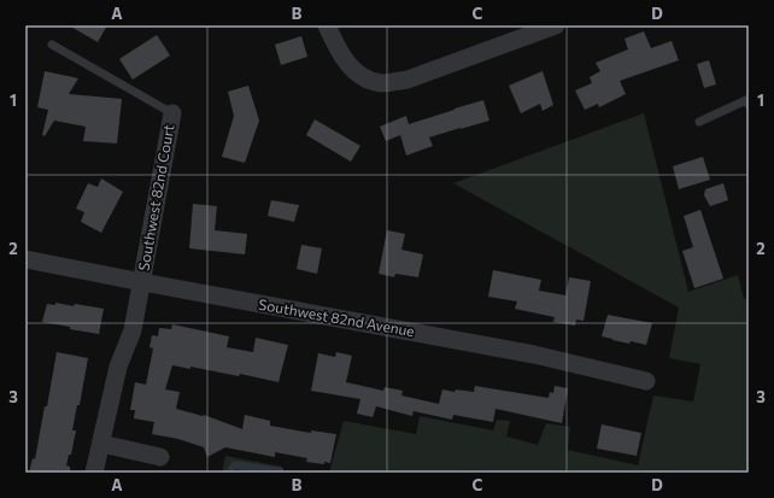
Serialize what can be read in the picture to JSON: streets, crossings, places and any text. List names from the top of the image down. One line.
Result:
{"streets":{"street":["Southwest 82nd Court","Southwest 82nd Avenue"]},"crossings":[["Southwest 82nd Court","Southwest 82nd Avenue"]],"grid":{"columns":["A","B","C","D"],"rows":["1","2","3"]}}
